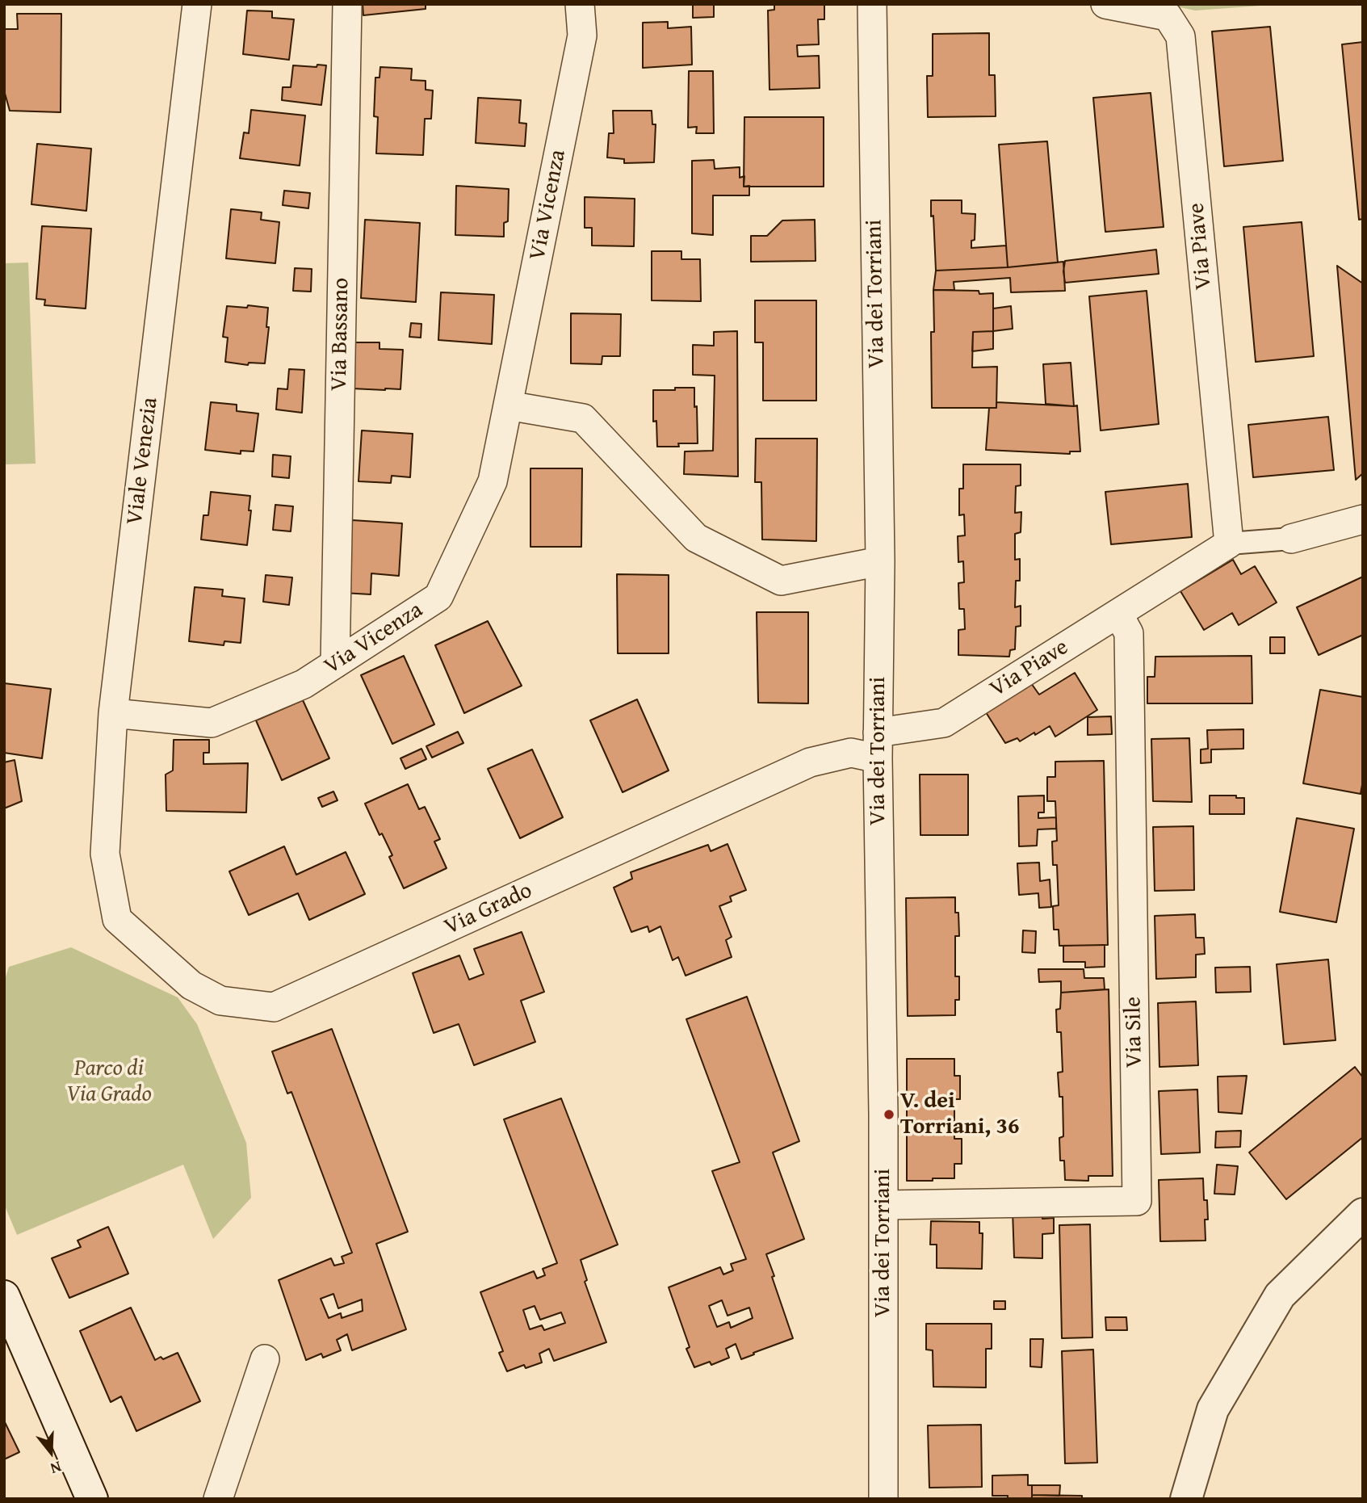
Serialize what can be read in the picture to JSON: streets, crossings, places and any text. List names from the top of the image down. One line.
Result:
{"streets":{"street":["Via Vicenza","Via Piave","Via dei Torriani","Via Bassano","Viale Venezia","Via Grado","Via Sile"]},"crossings":[["Via Vicenza","Via Bassano"],["Via Vicenza","Viale Venezia"],["Via Piave","Via dei Torriani"],["Via Piave","Via Grado"],["Via Piave","Via Sile"],["Via dei Torriani","Via Grado"],["Via dei Torriani","Via Sile"],["Viale Venezia","Via Grado"]],"parks":["Parco di Via Grado"],"places":["V. dei Torriani, 36"],"north":"bottom"}
